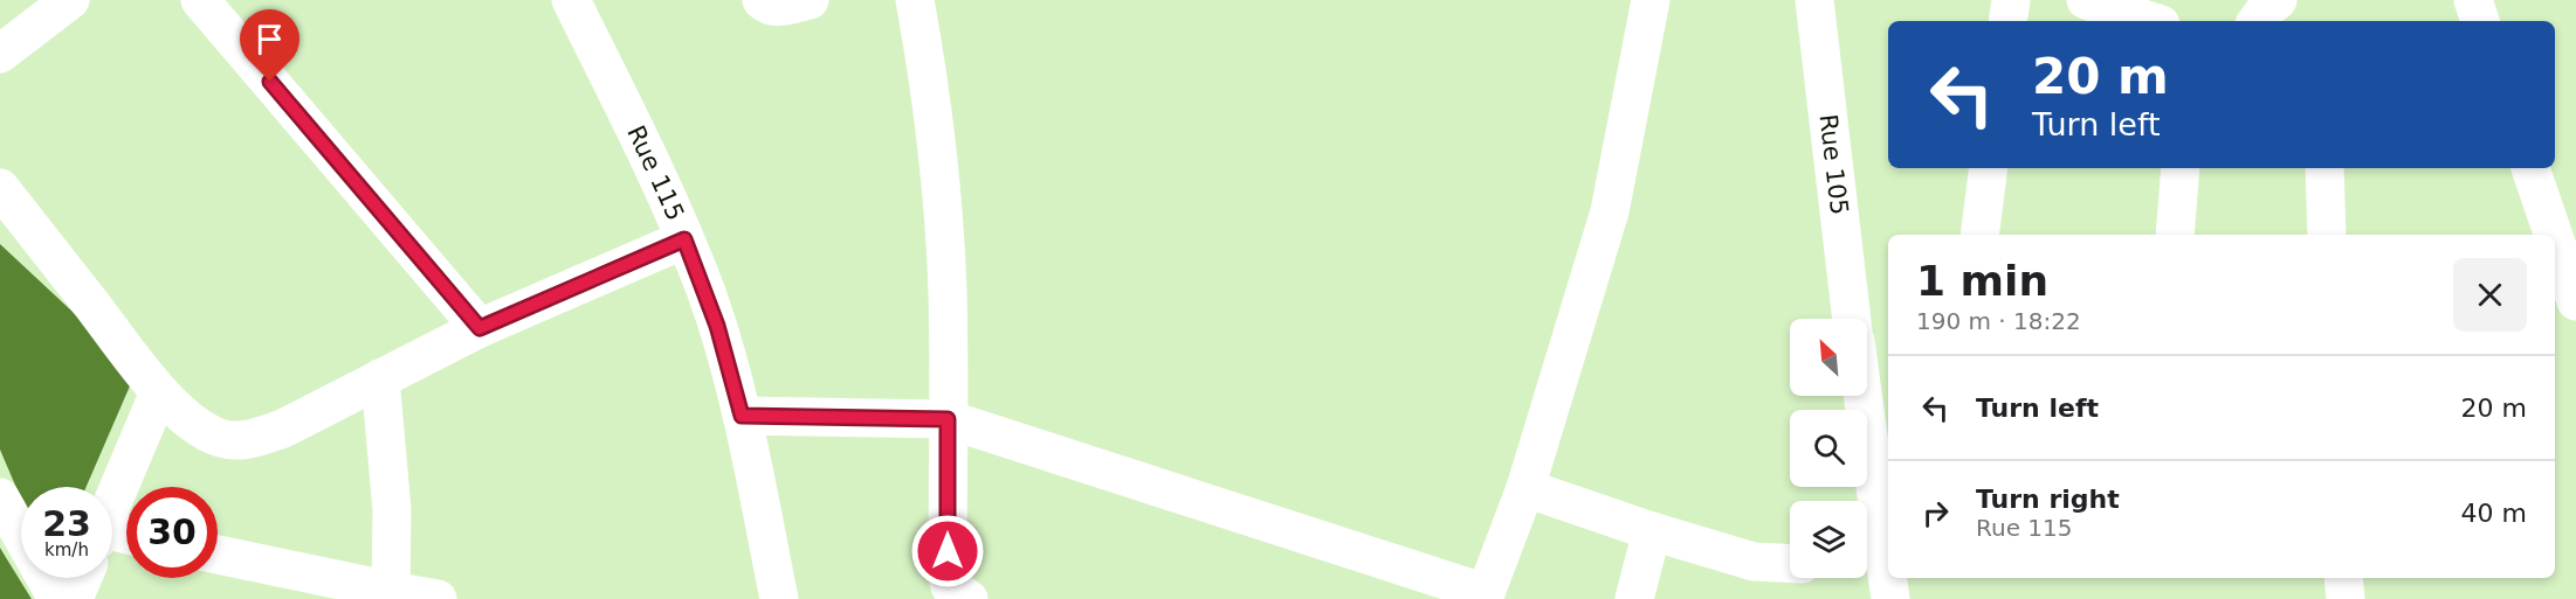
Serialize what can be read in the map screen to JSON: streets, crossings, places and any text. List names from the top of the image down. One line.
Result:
{"streets":{"street":["Rue 105","Rue 115"]},"north":"top left","page":{"turn":["20 m","Turn left"],"heading":["1 min","190 m · 18:22"],"list":[{"name":"Turn left","value":"20 m"},{"name":"Turn right","note":"Rue 115","value":"40 m"}],"speed":"23 km/h","limit":"30"}}
